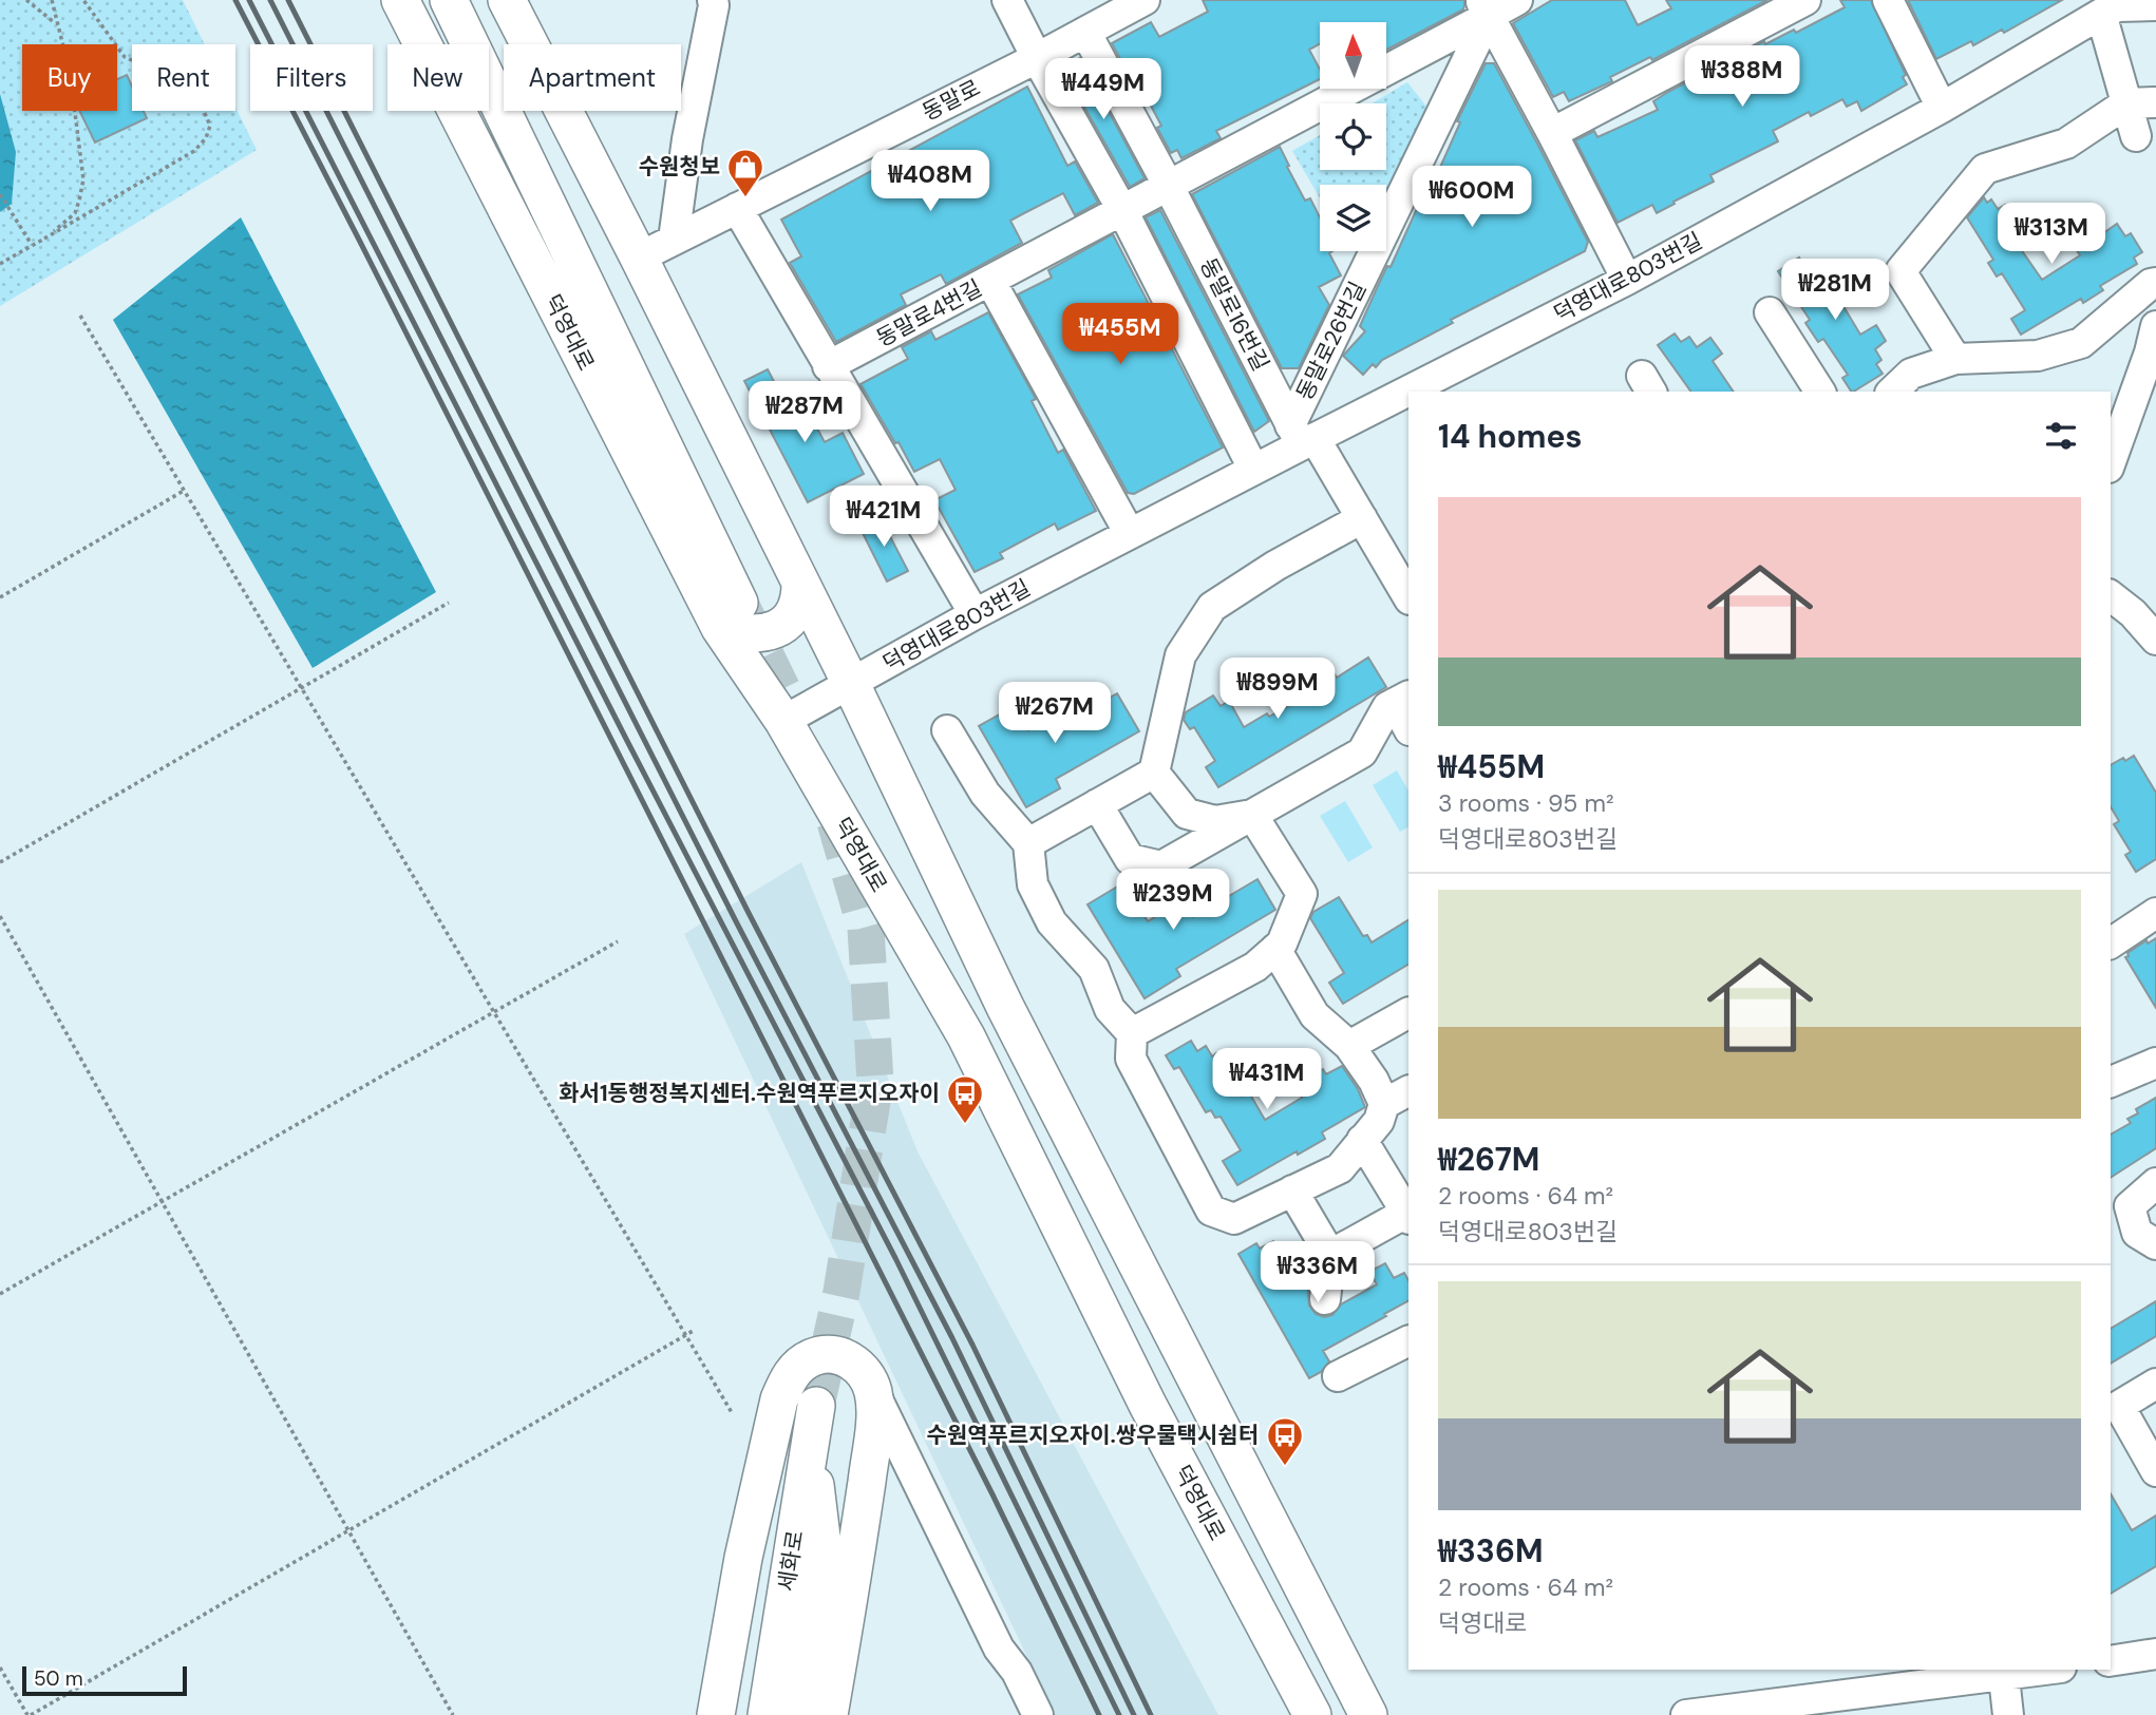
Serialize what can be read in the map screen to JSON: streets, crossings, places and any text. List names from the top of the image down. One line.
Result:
{"streets":{"main road":["덕영대로","세화로"],"street":["동말로","덕영대로803번길","동말로4번길","동말로16번길","동말로26번길"]},"crossings":[["동말로","동말로16번길"],["덕영대로803번길","동말로16번길"],["덕영대로803번길","덕영대로"],["덕영대로803번길","동말로26번길"],["동말로16번길","동말로26번길"]],"places":{"shop":["수원청보"],"bus stop":["화서1동행정복지센터.수원역푸르지오자이","수원역푸르지오자이.쌍우물택시쉼터"]},"scale_bar":"50 m","north":"top","page":{"chip":["Buy","Rent","Filters","New","Apartment"],"price":["₩388M","₩449M","₩408M","₩600M","₩313M","₩281M","₩455M","₩287M","₩421M","₩899M","₩267M","₩239M","₩431M","₩336M"],"heading":"14 homes","list":[{"name":"₩455M","note":"3 rooms · 95 m² · 덕영대로803번길"},{"name":"₩267M","note":"2 rooms · 64 m² · 덕영대로803번길"},{"name":"₩336M","note":"2 rooms · 64 m² · 덕영대로"}],"scale":"50 m"}}
